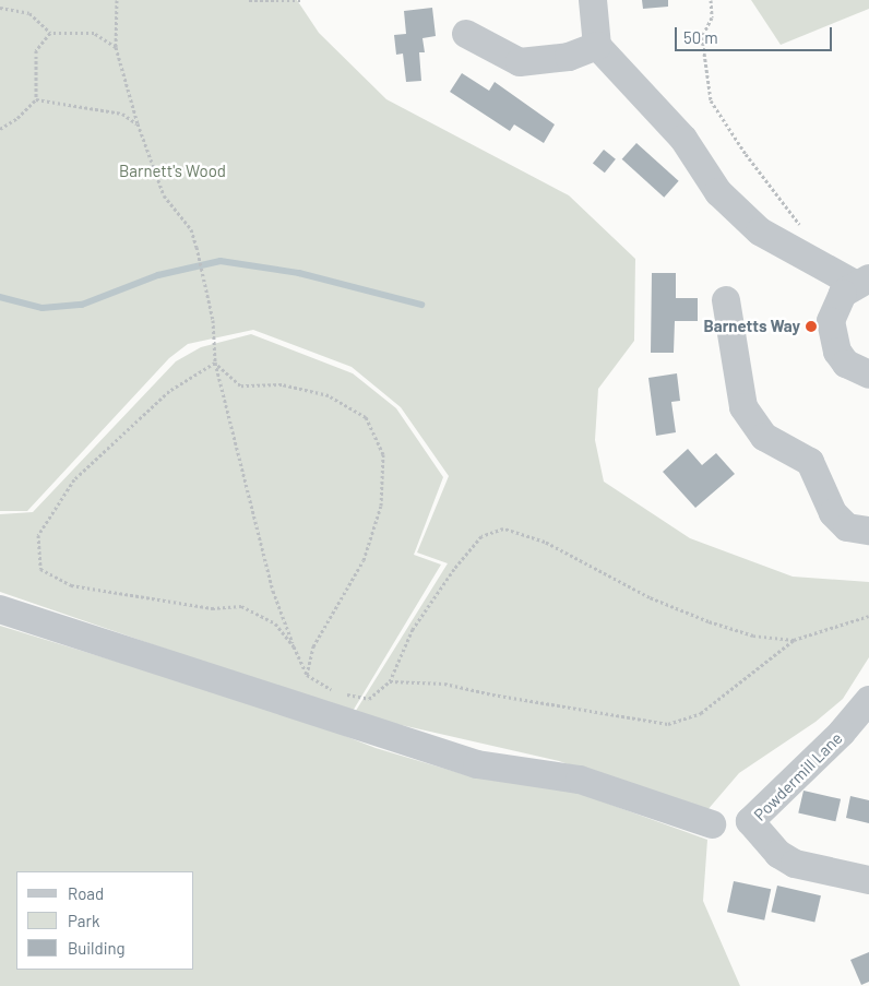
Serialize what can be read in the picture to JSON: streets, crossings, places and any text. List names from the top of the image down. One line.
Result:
{"streets":{"street":["Powdermill Lane"]},"parks":["Barnett's Wood"],"places":["Barnetts Way"],"legend":["Road","Park","Building"],"scale_bar":"50 m"}
